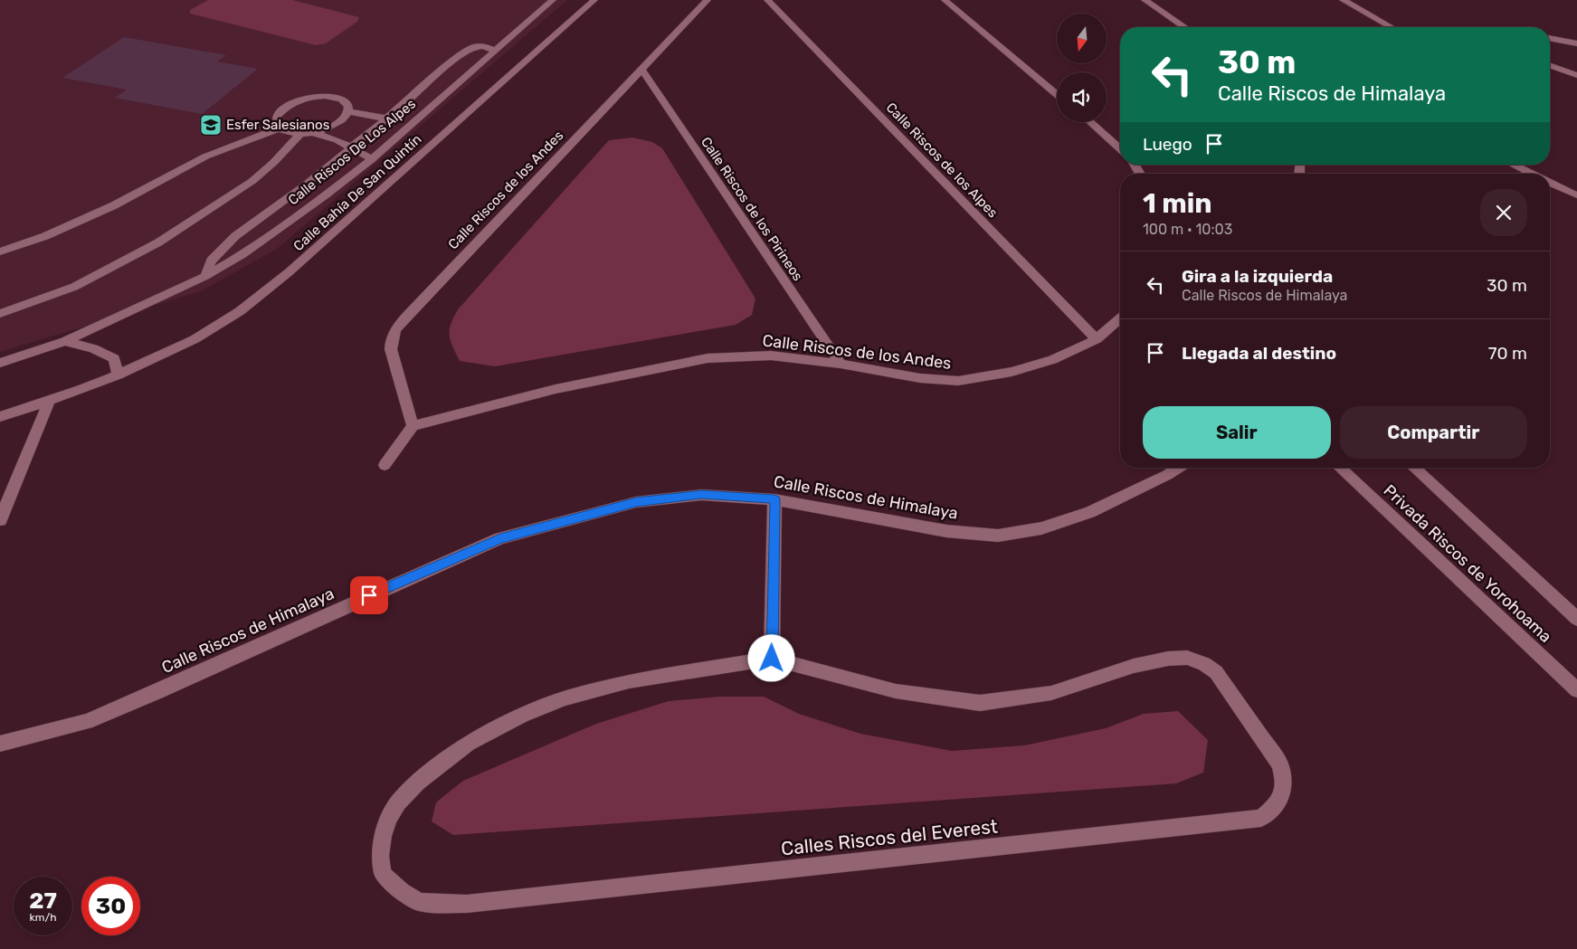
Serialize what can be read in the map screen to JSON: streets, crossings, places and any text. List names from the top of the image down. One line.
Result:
{"streets":{"street":["Calle Riscos De Los Alpes","Calle Riscos de los Alpes","Calle Riscos de los Andes","Calle Bahía De San Quintín","Calle Riscos de los Pirineos","Calle Riscos de Himalaya","Privada Riscos de Yorohoama","Calles Riscos del Everest"]},"crossings":[["Calle Riscos de los Alpes","Calle Riscos de los Andes"],["Calle Riscos de los Andes","Calle Riscos de los Pirineos"]],"places":{"school or university":["Esfer Salesianos"]},"north":"bottom","page":{"turn":["30 m","Calle Riscos de Himalaya"],"then":"Luego","heading":["1 min","100 m · 10:03"],"list":[{"name":"Gira a la izquierda","note":"Calle Riscos de Himalaya","value":"30 m"},{"name":"Llegada al destino","value":"70 m"}],"buttons":["Salir","Compartir"],"speed":"27 km/h","limit":"30"}}
